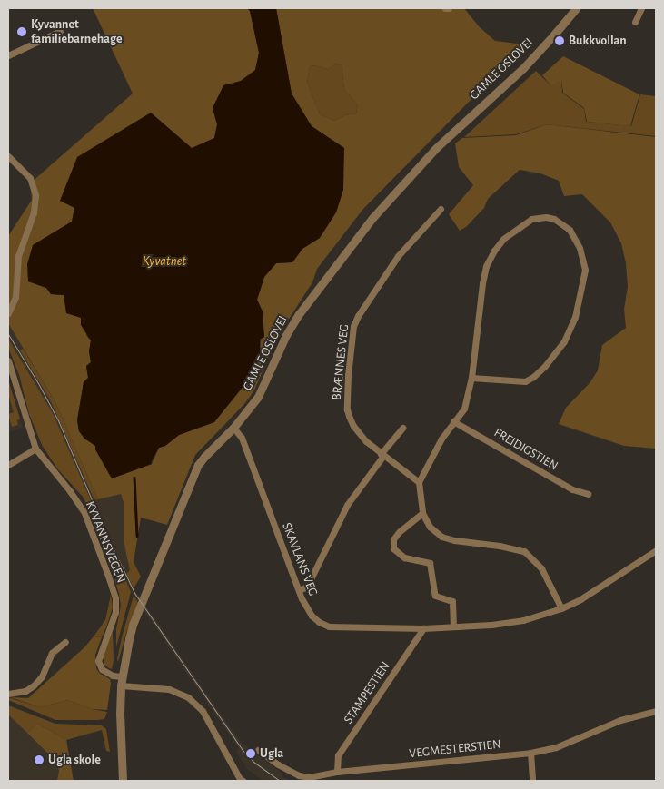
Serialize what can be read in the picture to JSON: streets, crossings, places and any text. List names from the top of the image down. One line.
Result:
{"streets":{"street":["GAMLE OSLOVEI","BRÆNNES VEG","FREIDIGSTIEN","KYVANNSVEGEN","SKAVLANS VEG","STAMPESTIEN","VEGMESTERSTIEN"]},"crossings":[["GAMLE OSLOVEI","KYVANNSVEGEN"],["GAMLE OSLOVEI","SKAVLANS VEG"],["SKAVLANS VEG","STAMPESTIEN"],["STAMPESTIEN","VEGMESTERSTIEN"]],"water":["Kyvatnet"],"places":["Kyvannet familiebarnehage","Bukkvollan","Ugla","Ugla skole"]}
